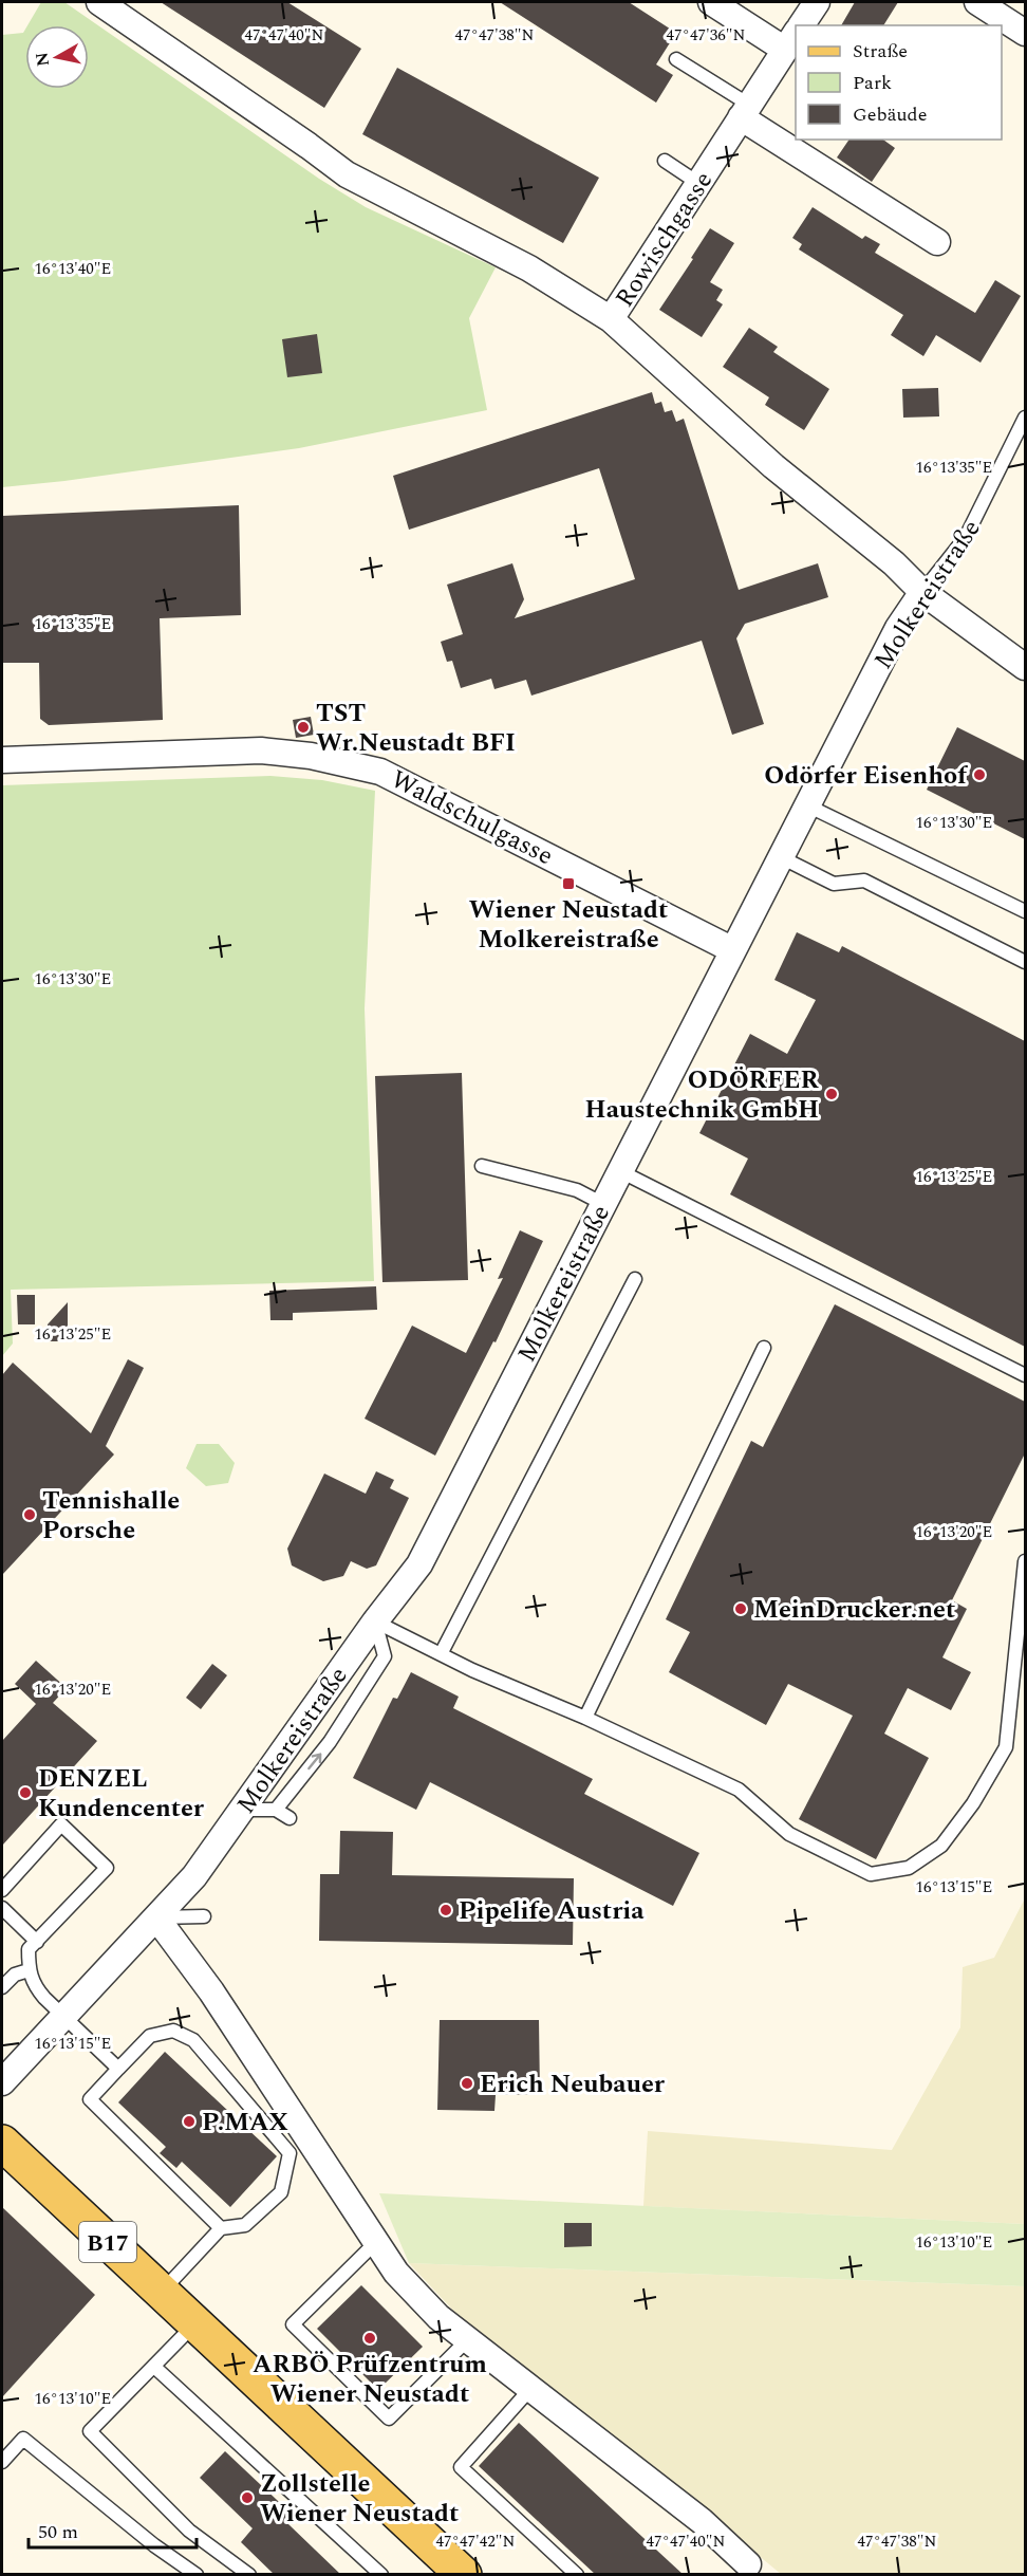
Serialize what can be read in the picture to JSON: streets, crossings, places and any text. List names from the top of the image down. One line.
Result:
{"streets":{"main road":["B17"],"street":["Rowischgasse","Molkereistraße","Waldschulgasse"]},"crossings":[["Molkereistraße","Waldschulgasse"]],"places":{"other":["TST Wr.Neustadt BFI","Odörfer Eisenhof","ODÖRFER Haustechnik GmbH","Tennishalle Porsche","MeinDrucker.net","DENZEL Kundencenter","Pipelife Austria","Erich Neubauer","P.MAX","ARBÖ Prüfzentrum Wiener Neustadt","Zollstelle Wiener Neustadt"],"transit":["Wiener Neustadt Molkereistraße"]},"legend":["Straße","Park","Gebäude"],"scale_bar":"50 m","north":"left","coordinates":["47°47'40\"N","47°47'38\"N","47°47'36\"N","16°13'40\"E","16°13'35\"E","16°13'30\"E","16°13'25\"E","16°13'20\"E","16°13'15\"E","16°13'10\"E","47°47'42\"N"]}
